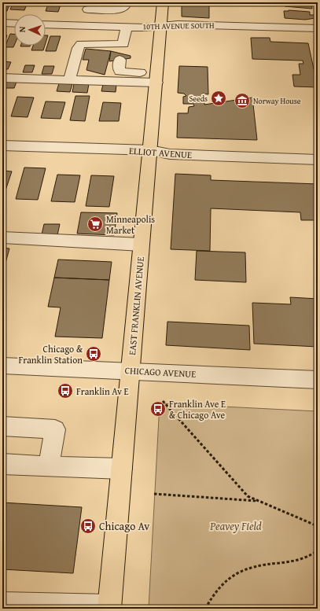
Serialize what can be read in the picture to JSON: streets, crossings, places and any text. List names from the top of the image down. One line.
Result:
{"streets":{"main road":["EAST FRANKLIN AVENUE"],"street":["10TH AVENUE SOUTH","ELLIOT AVENUE","CHICAGO AVENUE"]},"crossings":[["10TH AVENUE SOUTH","EAST FRANKLIN AVENUE"],["ELLIOT AVENUE","EAST FRANKLIN AVENUE"],["EAST FRANKLIN AVENUE","CHICAGO AVENUE"]],"parks":["Peavey Field"],"places":{"place":["Seeds"],"museum":["Norway House"],"supermarket":["Minneapolis Market"],"bus stop":["Chicago & Franklin Station","Franklin Av E","Franklin Ave E & Chicago Ave","Chicago Av"]},"north":"left"}
